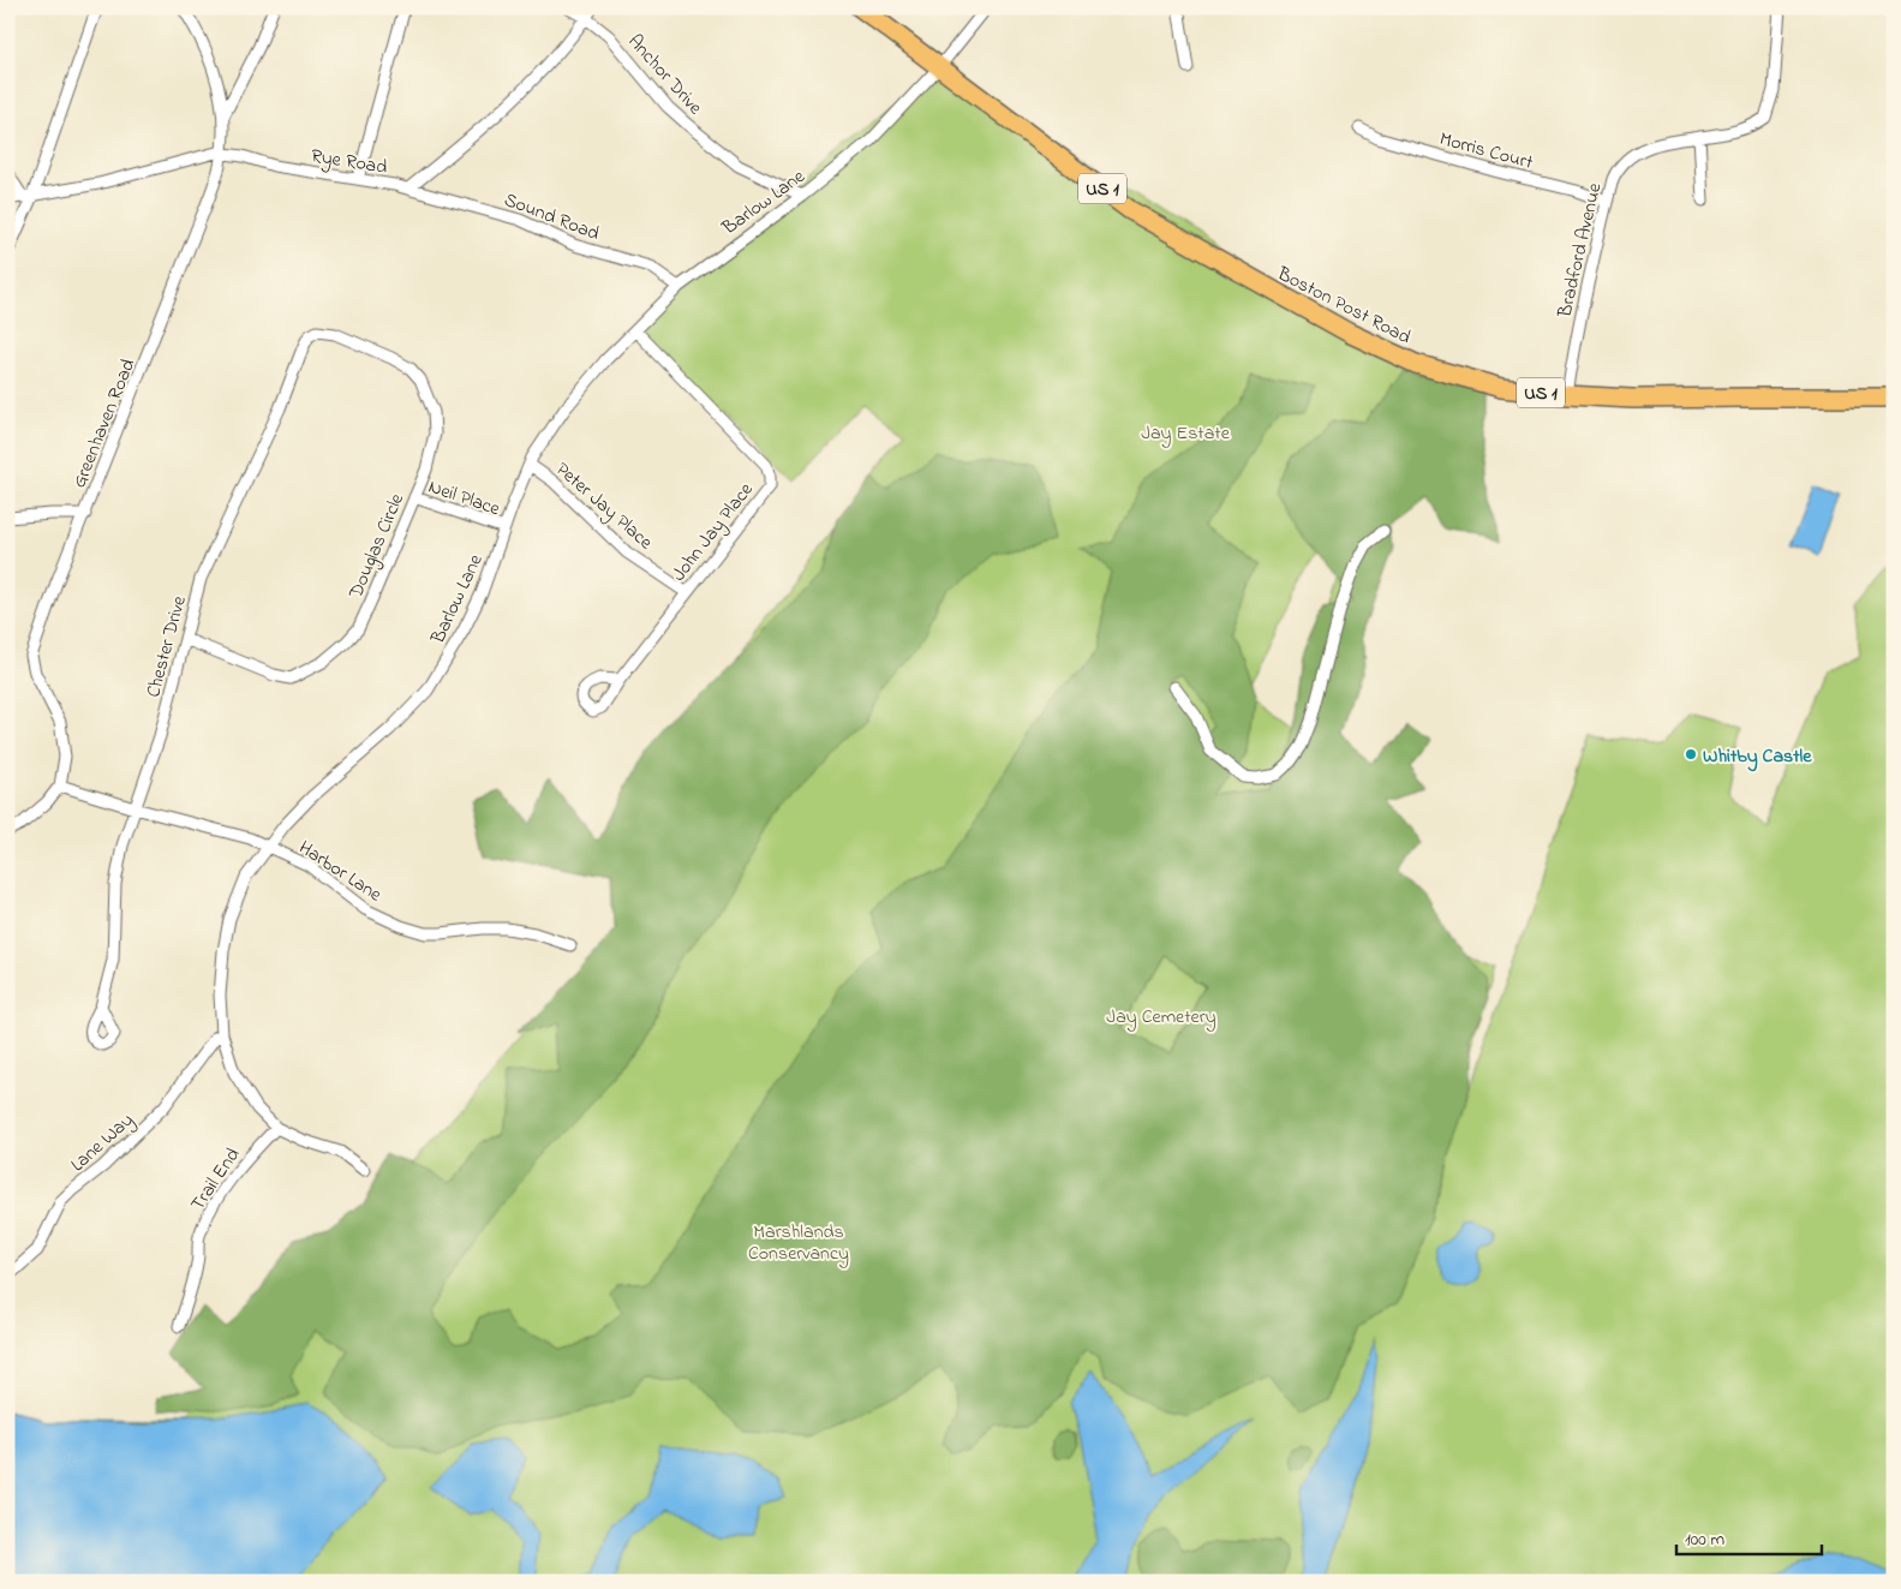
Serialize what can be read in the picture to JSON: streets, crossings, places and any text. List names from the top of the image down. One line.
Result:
{"streets":{"main road":["US 1","Boston Post Road"],"street":["Anchor Drive","Morris Court","Rye Road","Barlow Lane","Sound Road","Bradford Avenue","Greenhaven Road","Neil Place","Peter Jay Place","John Jay Place","Douglas Circle","Chester Drive","Harbor Lane","Lane Way","Trail End"]},"crossings":[["Anchor Drive","Rye Road"],["Anchor Drive","Barlow Lane"],["Morris Court","Bradford Avenue"],["Rye Road","Sound Road"],["Rye Road","Greenhaven Road"],["Barlow Lane","Sound Road"],["Barlow Lane","Boston Post Road"],["Barlow Lane","Neil Place"],["Barlow Lane","Peter Jay Place"],["Barlow Lane","John Jay Place"],["Barlow Lane","Harbor Lane"],["Barlow Lane","Lane Way"],["Barlow Lane","Trail End"],["Bradford Avenue","Boston Post Road"],["Greenhaven Road","Harbor Lane"],["Neil Place","Douglas Circle"],["Peter Jay Place","John Jay Place"],["Douglas Circle","Chester Drive"],["Chester Drive","Harbor Lane"]],"parks":["Jay Estate","Jay Cemetery","Marshlands Conservancy"],"places":["Whitby Castle"],"scale_bar":"100 m"}
